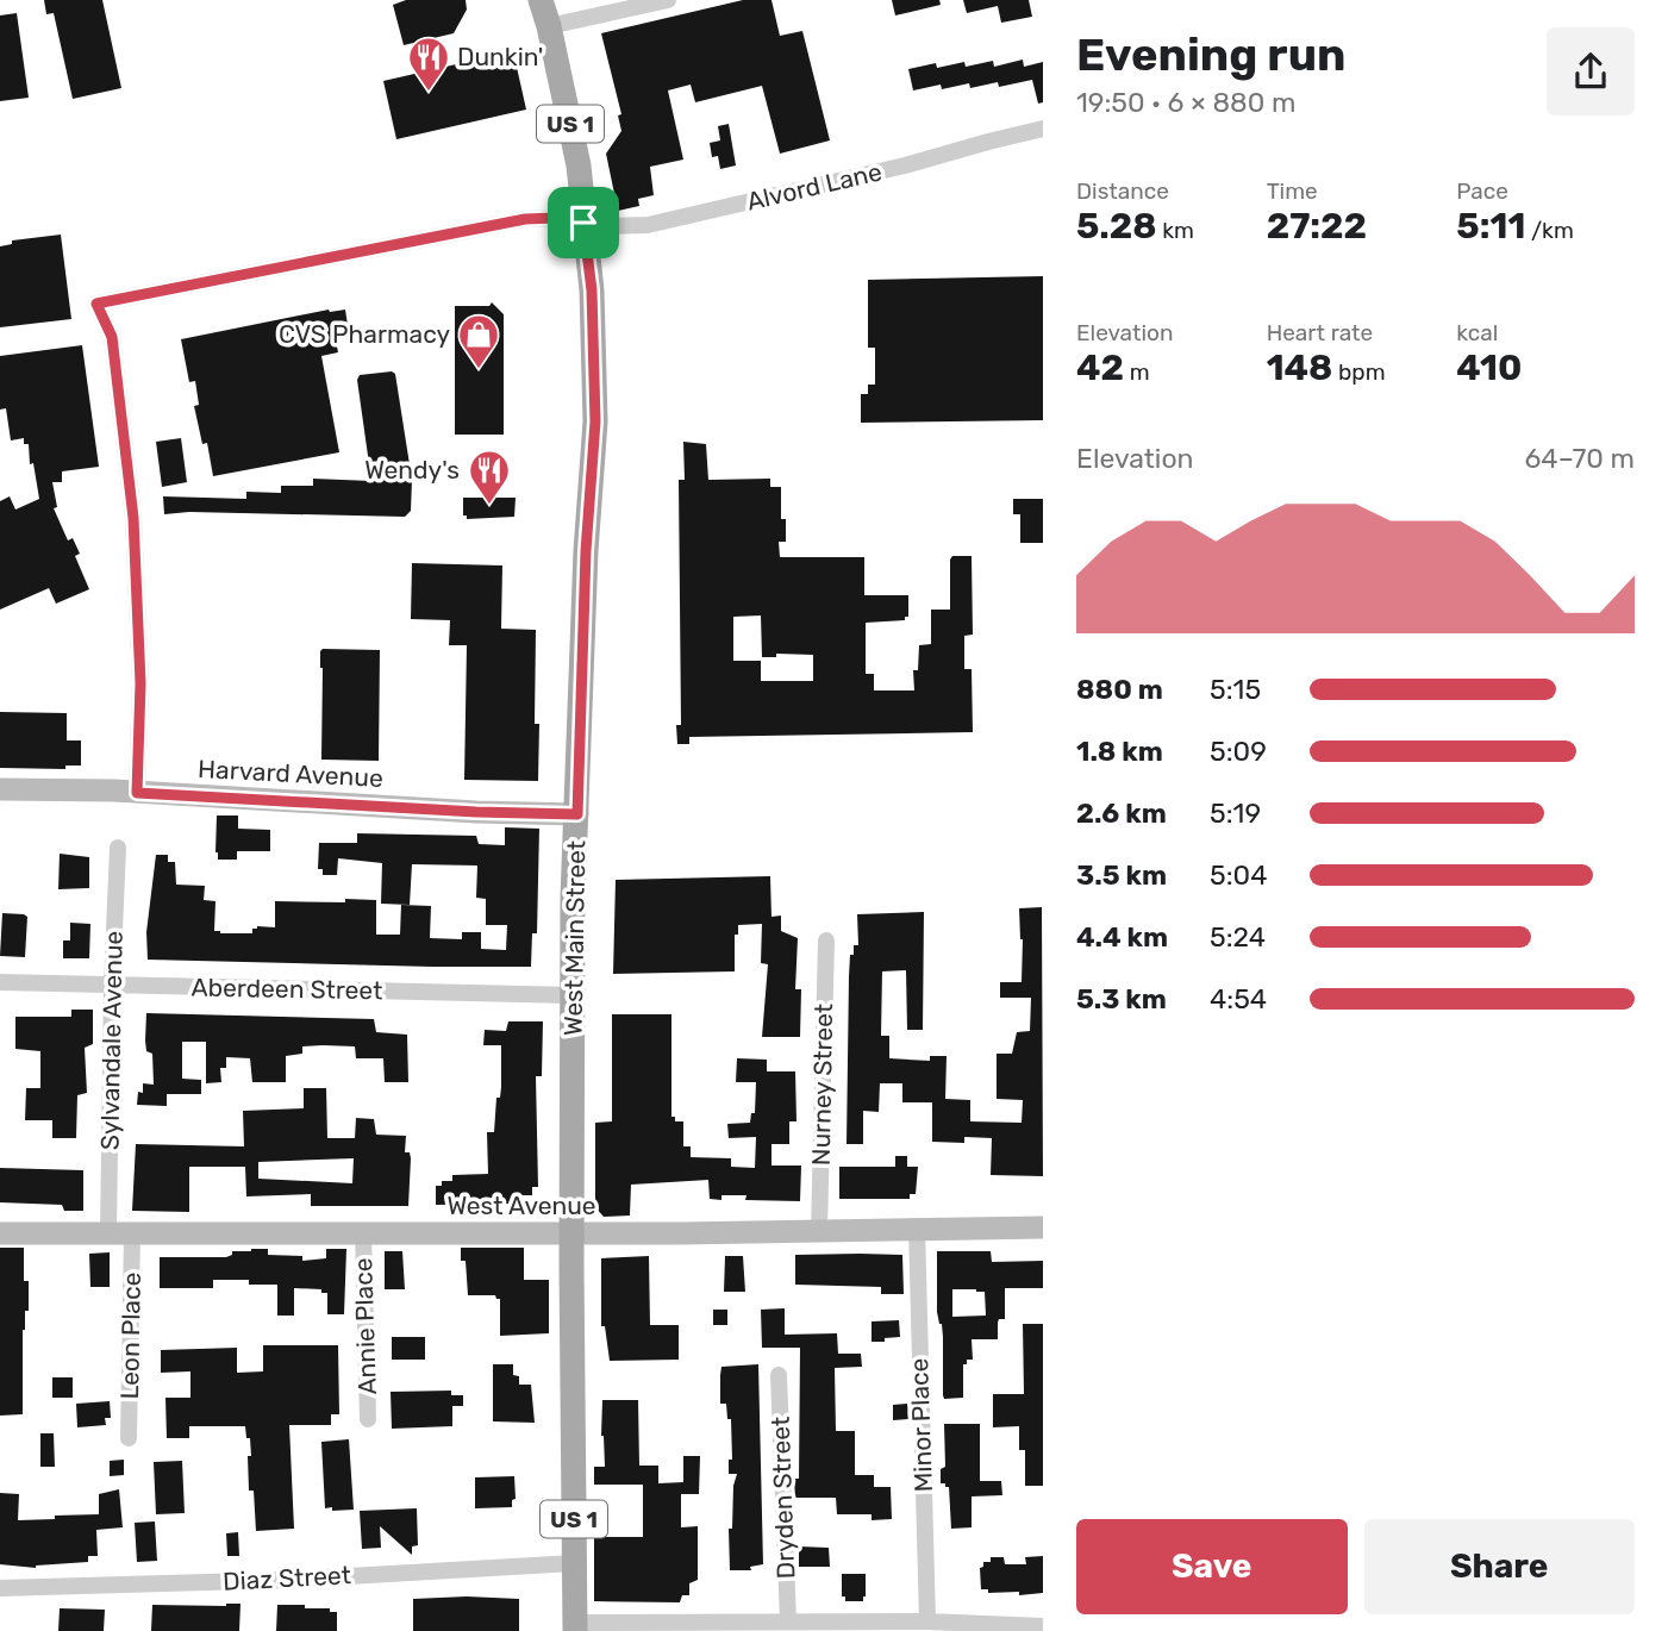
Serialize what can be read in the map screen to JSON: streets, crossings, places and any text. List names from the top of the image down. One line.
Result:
{"streets":{"main road":["US 1","Harvard Avenue","West Main Street","West Avenue"],"street":["Alvord Lane","Aberdeen Street","Sylvandale Avenue","Nurney Street","Annie Place","Leon Place","Minor Place","Dryden Street","Diaz Street"]},"crossings":[["Alvord Lane","Harvard Avenue"],["Alvord Lane","West Main Street"],["Harvard Avenue","West Main Street"],["West Main Street","Aberdeen Street"],["West Main Street","West Avenue"],["West Main Street","Diaz Street"],["Aberdeen Street","Sylvandale Avenue"],["Sylvandale Avenue","West Avenue"],["Nurney Street","West Avenue"],["West Avenue","Annie Place"],["West Avenue","Leon Place"],["West Avenue","Minor Place"]],"places":{"restaurant":["Dunkin'","Wendy's"],"shop":["CVS Pharmacy"]},"page":{"heading":["Evening run","19:50 · 6 × 880 m"],"stats":[["Distance","5.28 km"],["Time","27:22"],["Pace","5:11 /km"],["Elevation","42 m"],["Heart rate","148 bpm"],["kcal","410"]],"chart":["Elevation","64–70 m"],"list":[{"name":"880 m","note":"5:15"},{"name":"1.8 km","note":"5:09"},{"name":"2.6 km","note":"5:19"},{"name":"3.5 km","note":"5:04"},{"name":"4.4 km","note":"5:24"},{"name":"5.3 km","note":"4:54"}],"buttons":["Save","Share"]}}
